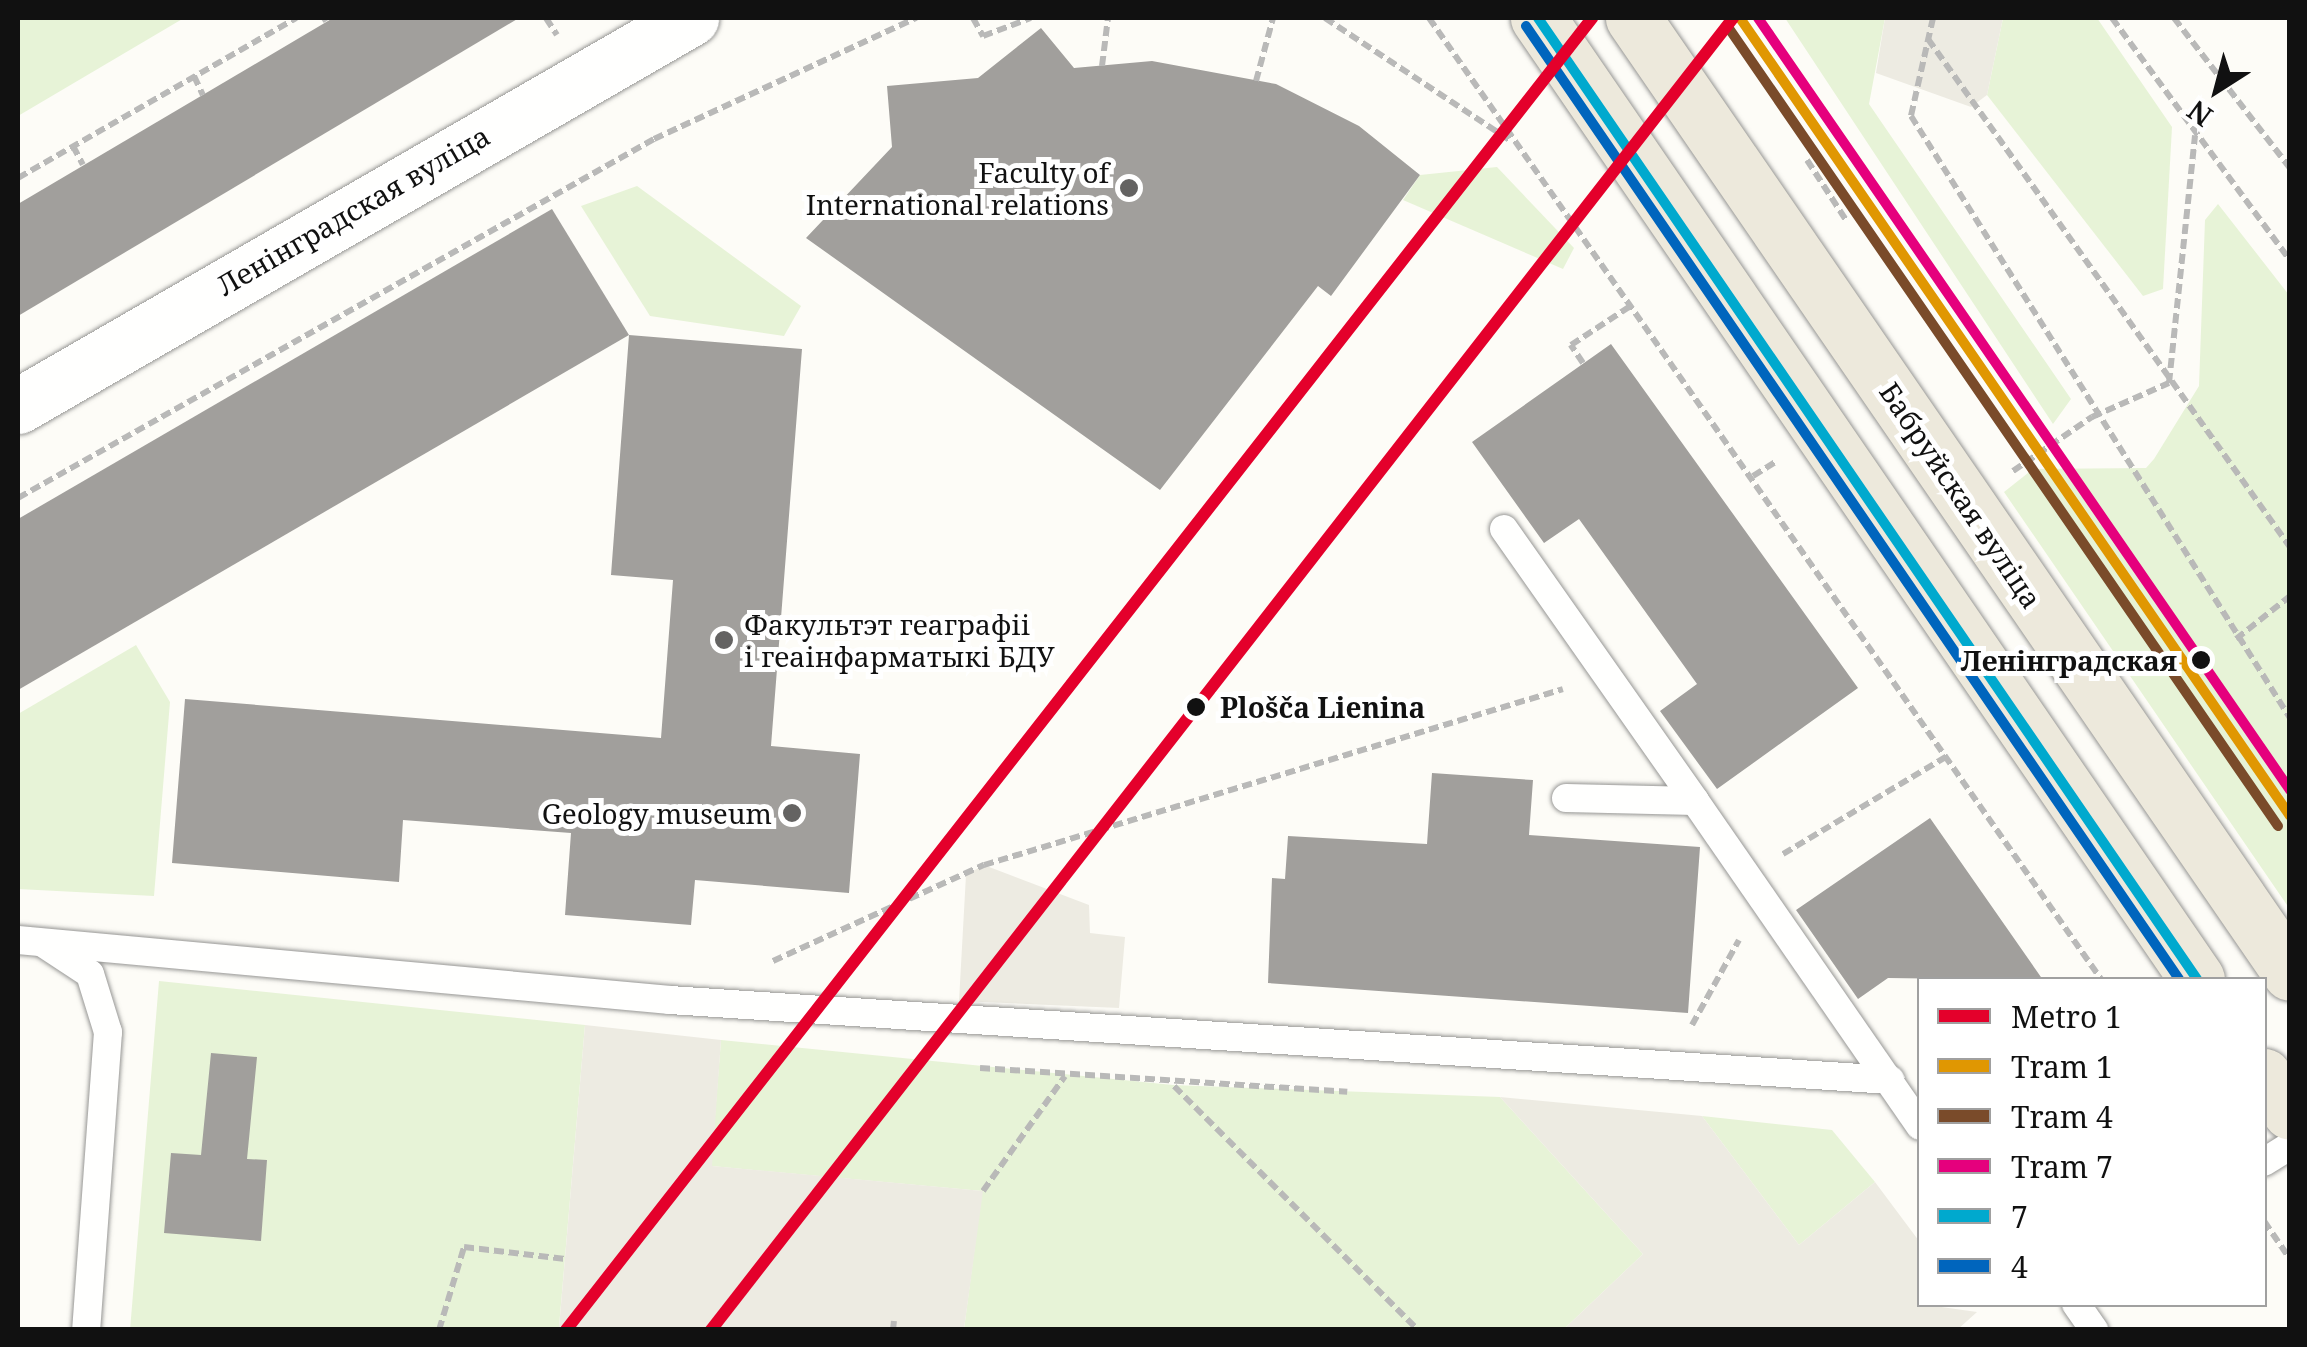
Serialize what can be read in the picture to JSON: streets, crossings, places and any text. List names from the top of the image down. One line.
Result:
{"streets":{"main road":["Бабруйская вуліца"],"street":["Ленінградская вуліца"]},"places":["Faculty of International relations","Факультэт геаграфіі і геаінфарматыкі БДУ","Ленінградская","Plošča Lienina","Geology museum"],"lines":["metro line 1","tram line 1","tram line 7","transit line 7","transit line 4","tram line 4"],"legend":["Metro 1","Tram 1","Tram 4","Tram 7","7","4"],"north":"bottom left"}
